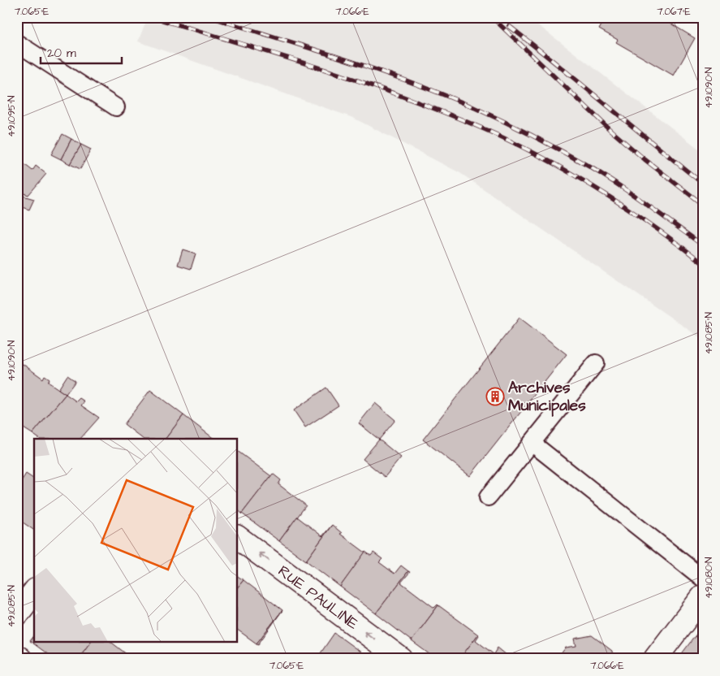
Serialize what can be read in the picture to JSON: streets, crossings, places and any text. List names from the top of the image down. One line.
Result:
{"streets":{"street":["RUE PAULINE"]},"one_way":["RUE PAULINE"],"places":{"building":["Archives Municipales"]},"scale_bar":"20 m","coordinates":["7.065°E","7.066°E","7.067°E","49.1090°N","49.1095°N","49.1085°N","49.1080°N"]}
